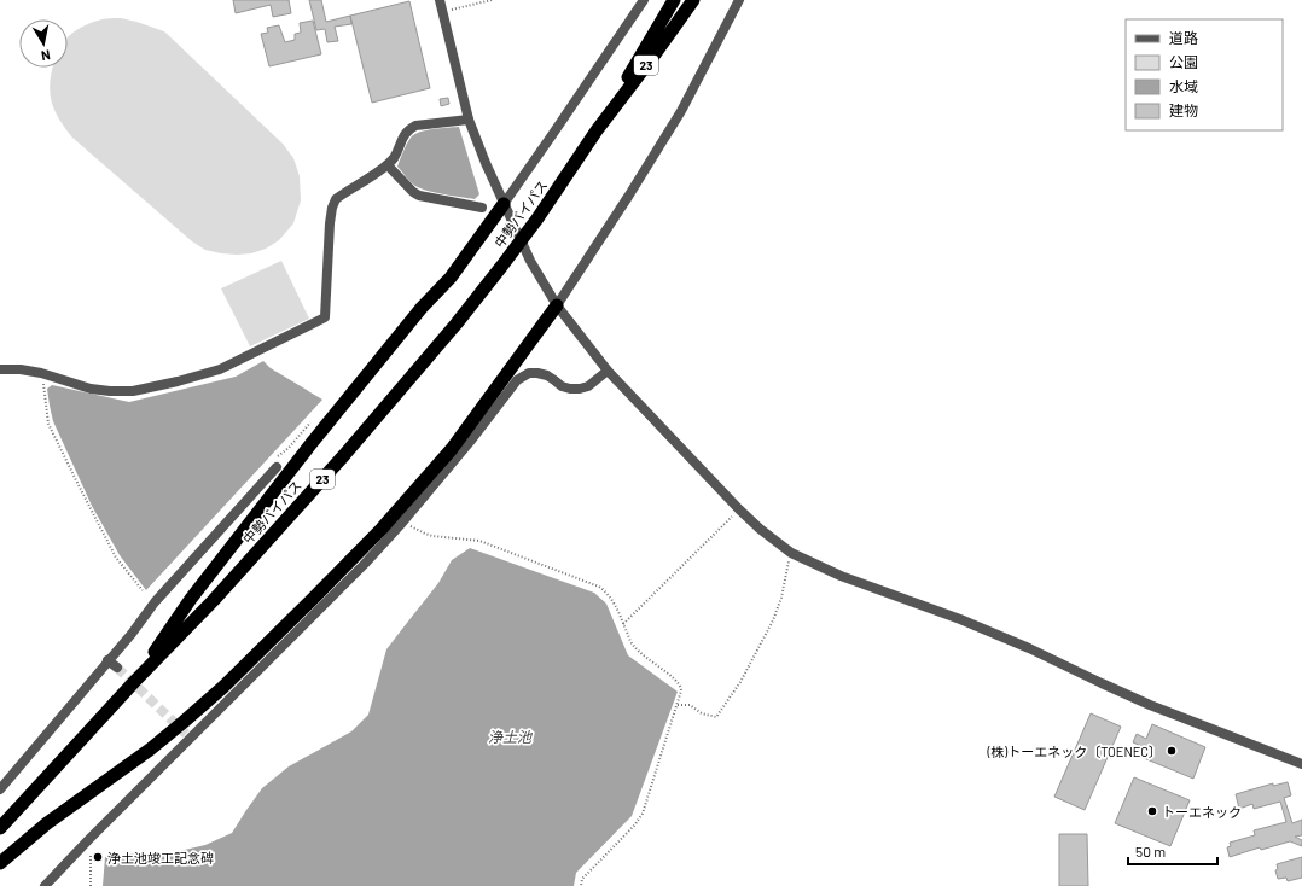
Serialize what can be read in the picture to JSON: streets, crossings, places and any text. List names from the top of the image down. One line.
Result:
{"streets":{"highway":["23","中勢バイパス"]},"water":["浄土池"],"places":["(株)トーエネック〔TOENEC〕","トーエネック","浄土池竣工記念碑"],"legend":["道路","公園","水域","建物"],"scale_bar":"50 m","north":"bottom"}
